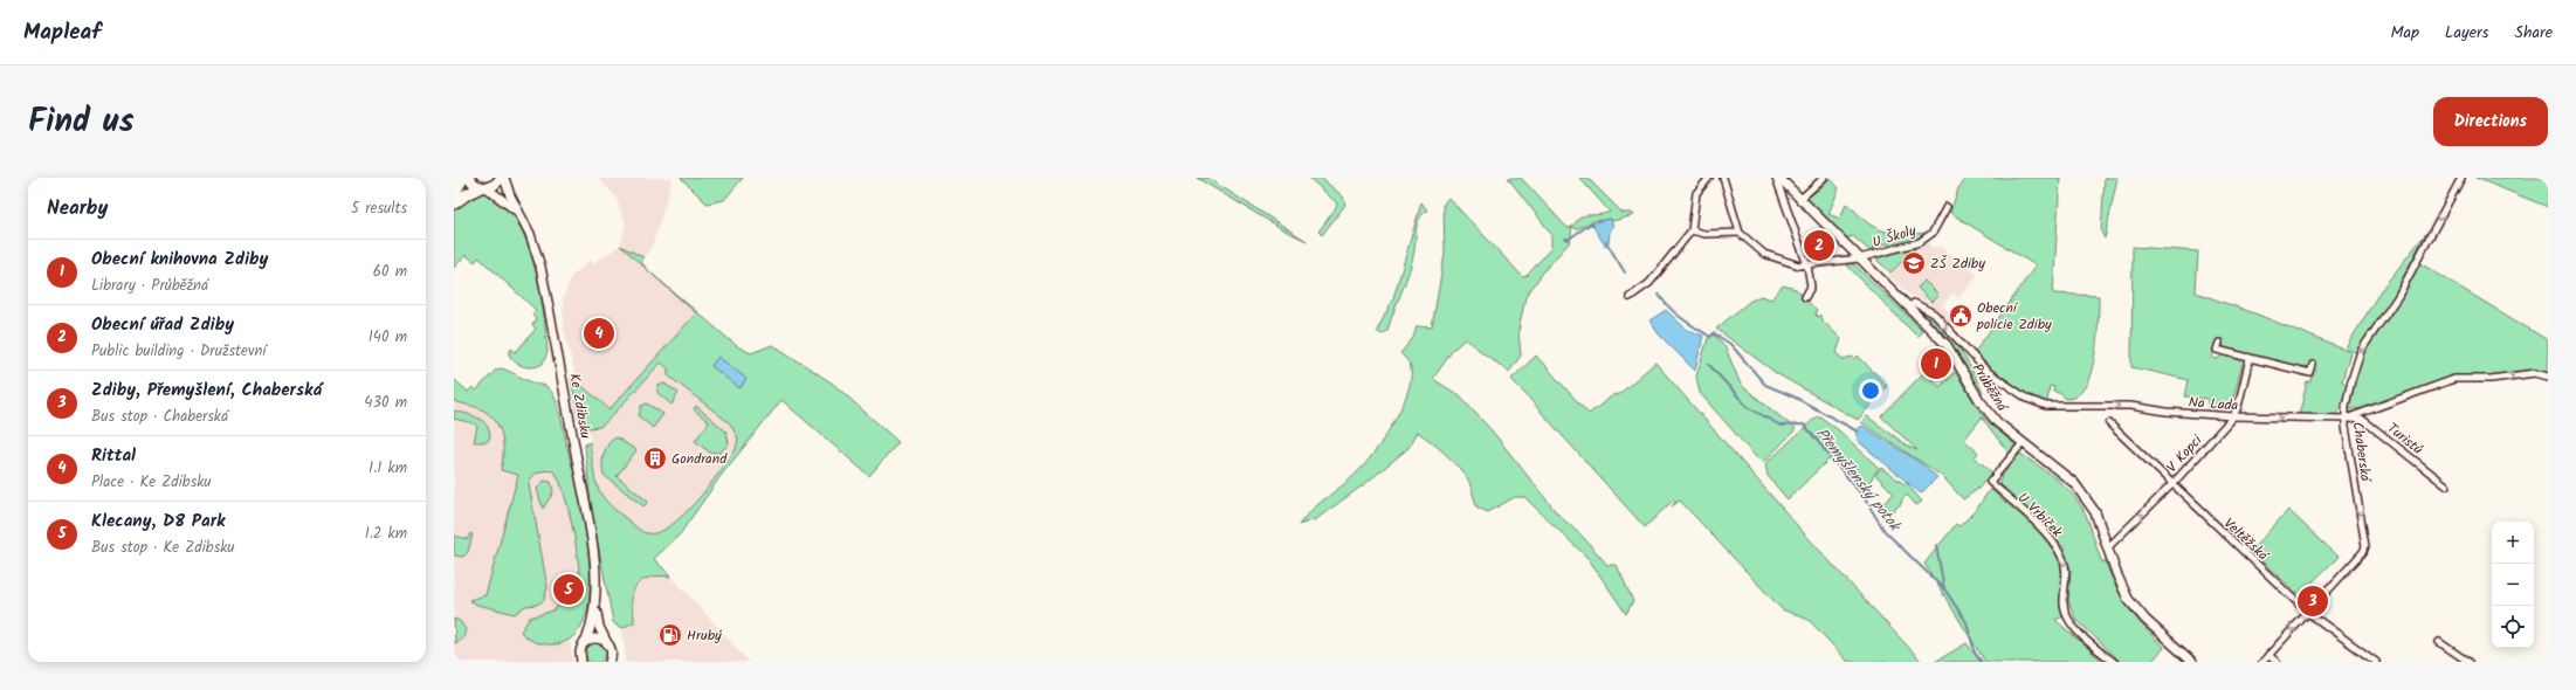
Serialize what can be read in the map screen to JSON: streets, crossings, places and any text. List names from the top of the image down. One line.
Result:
{"streets":{"street":["U Školy","Průběžná","Na Lada","Ke Zdibsku","Turistů","Chaberská","V Kopci","U Vrbiček","Veltěžská"]},"crossings":[["U Školy","Průběžná"],["Průběžná","Na Lada"],["Průběžná","V Kopci"],["Průběžná","U Vrbiček"],["Na Lada","Turistů"],["Na Lada","Chaberská"],["Na Lada","V Kopci"],["Turistů","Chaberská"],["Chaberská","Veltěžská"],["V Kopci","Veltěžská"]],"one_way":["Na Lada","Chaberská","V Kopci","U Vrbiček"],"water":["Přemyšlenský potok"],"places":{"school or university":["ZŠ Zdiby"],"public building":["Obecní policie Zdiby"],"building":["Gondrand"],"fuel station":["Hrubý"]},"page":{"header":"Mapleaf","nav":["Map","Layers","Share"],"title":"Find us","buttons":"Directions","heading":["Nearby","5 results"],"pins":["2","4","1","5","3"],"list":[{"mark":"1","name":"Obecní knihovna Zdiby","note":"Library · Průběžná","value":"60 m"},{"mark":"2","name":"Obecní úřad Zdiby","note":"Public building · Družstevní","value":"140 m"},{"mark":"3","name":"Zdiby, Přemyšlení, Chaberská","note":"Bus stop · Chaberská","value":"430 m"},{"mark":"4","name":"Rittal","note":"Place · Ke Zdibsku","value":"1.1 km"},{"mark":"5","name":"Klecany, D8 Park","note":"Bus stop · Ke Zdibsku","value":"1.2 km"}],"map_buttons":["+","−"]}}
